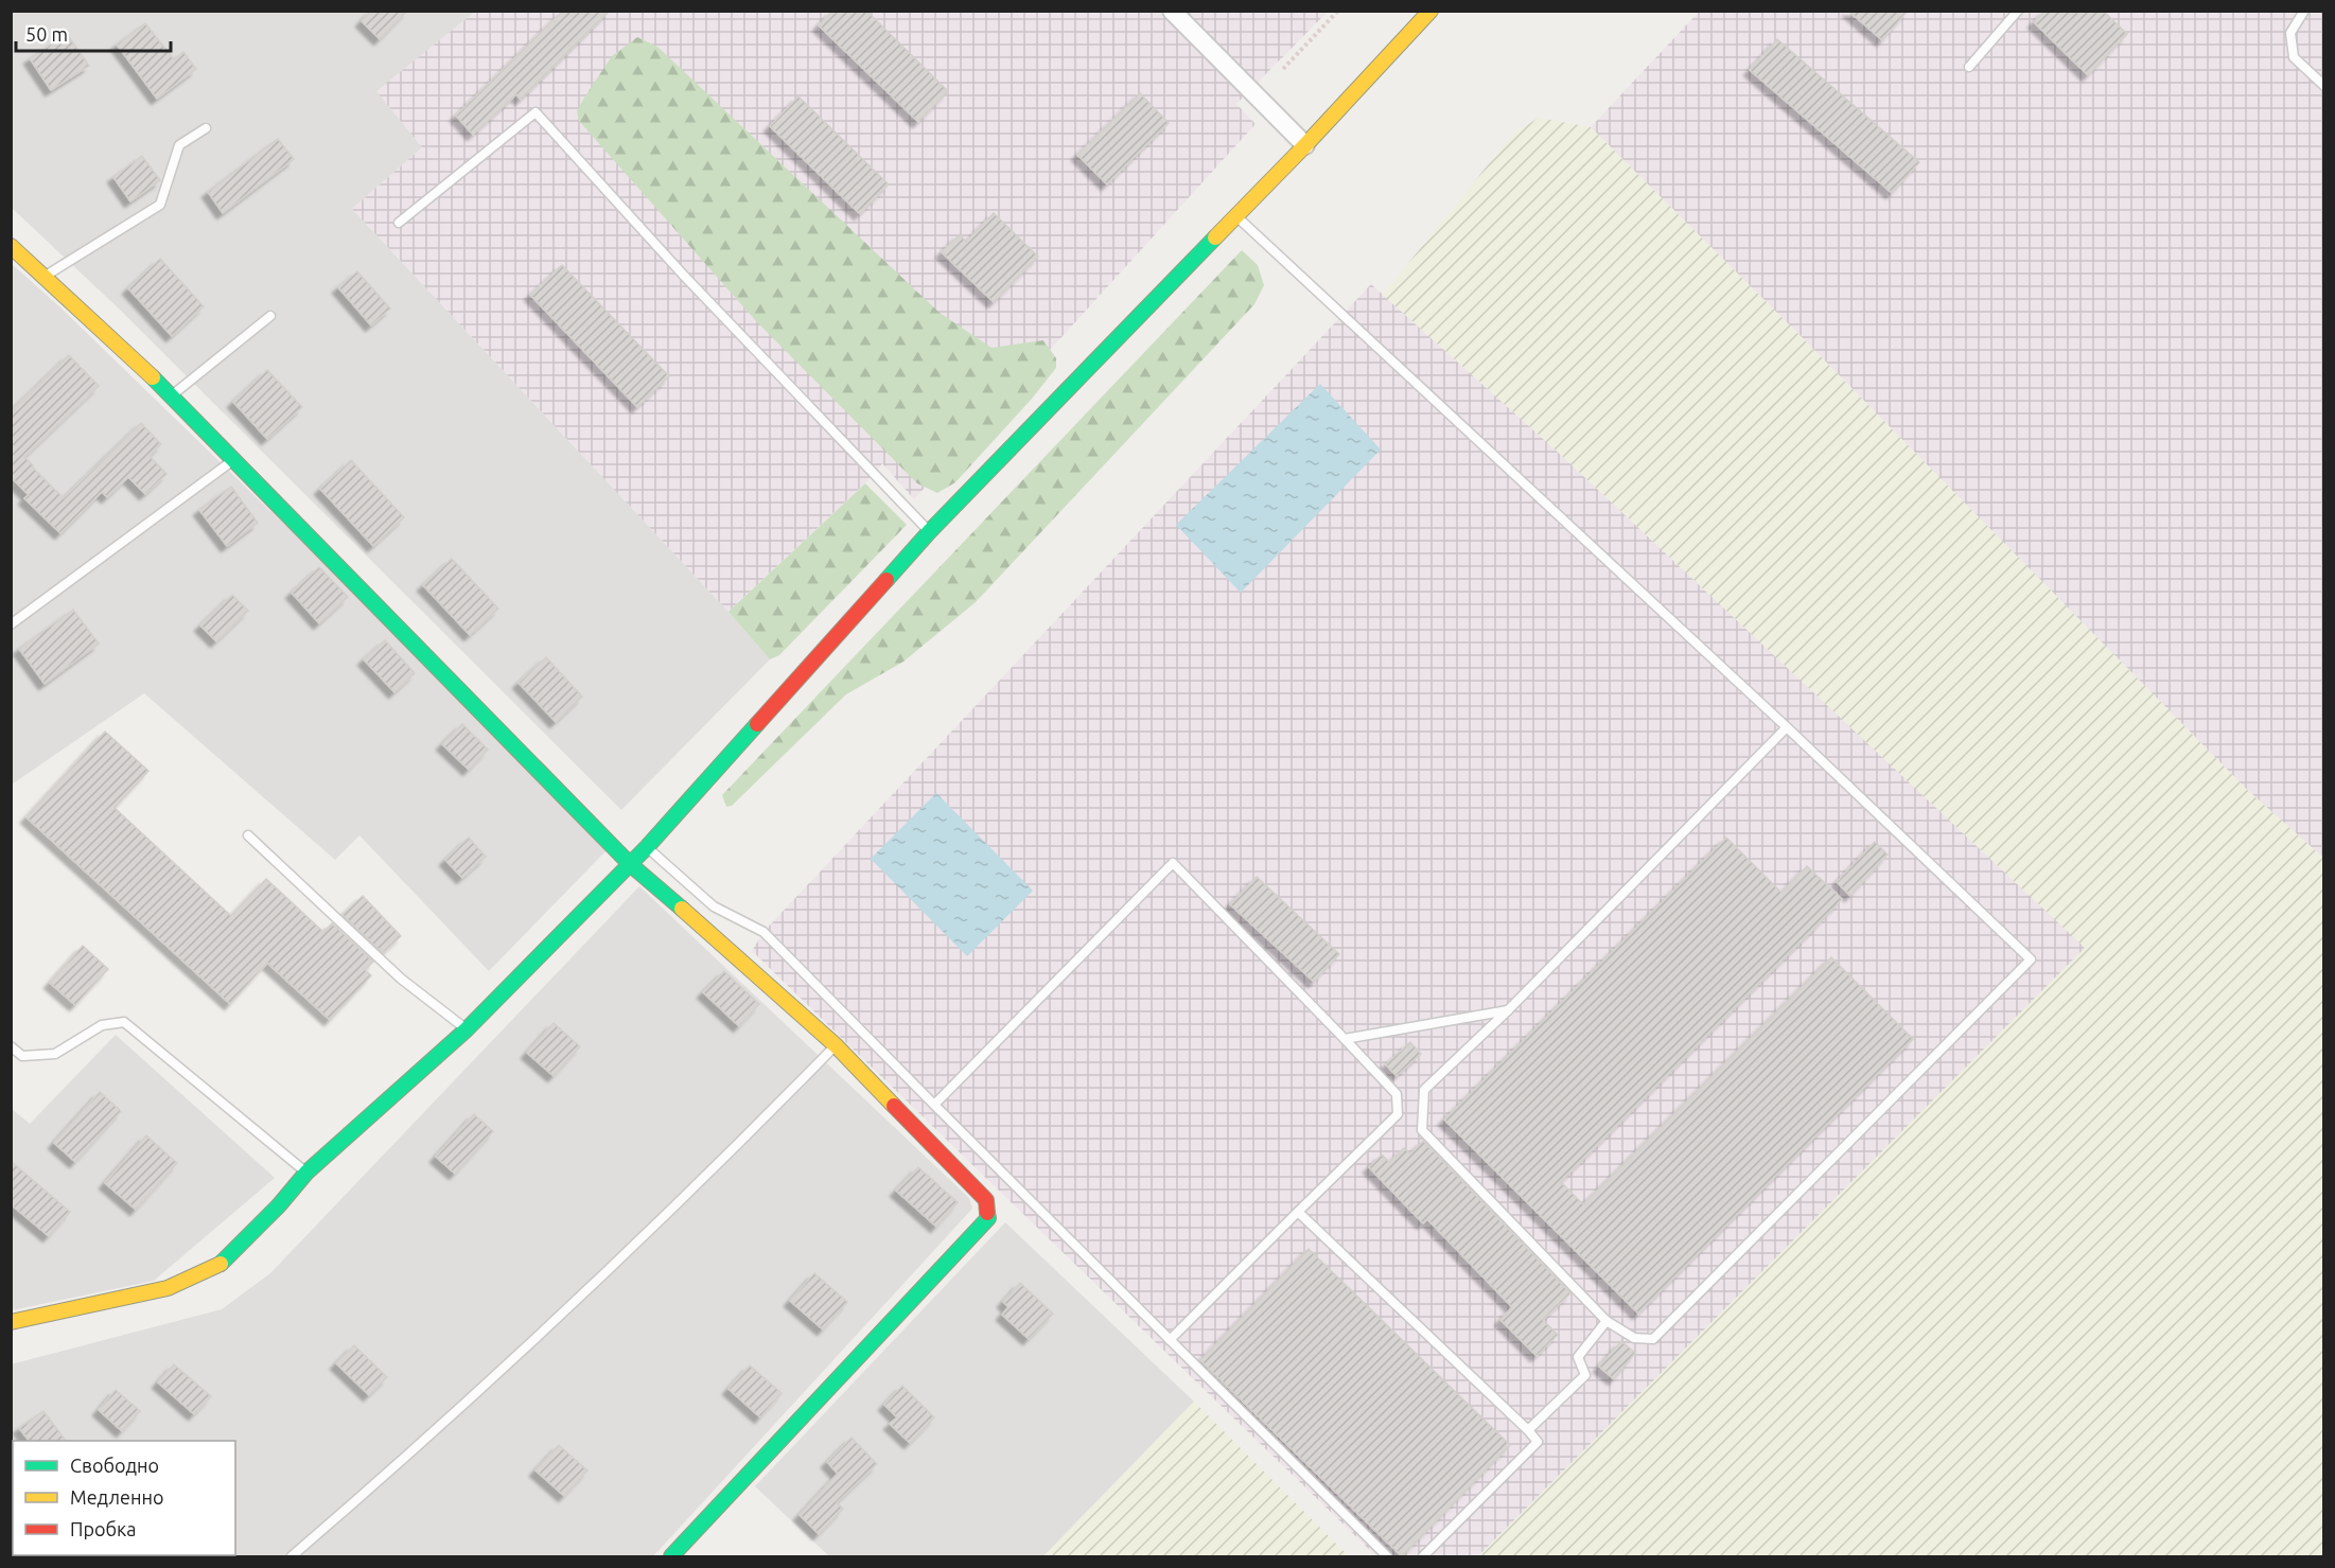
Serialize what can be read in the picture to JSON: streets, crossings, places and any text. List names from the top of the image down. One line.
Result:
{"legend":["Свободно","Медленно","Пробка"],"scale_bar":"50 m"}
